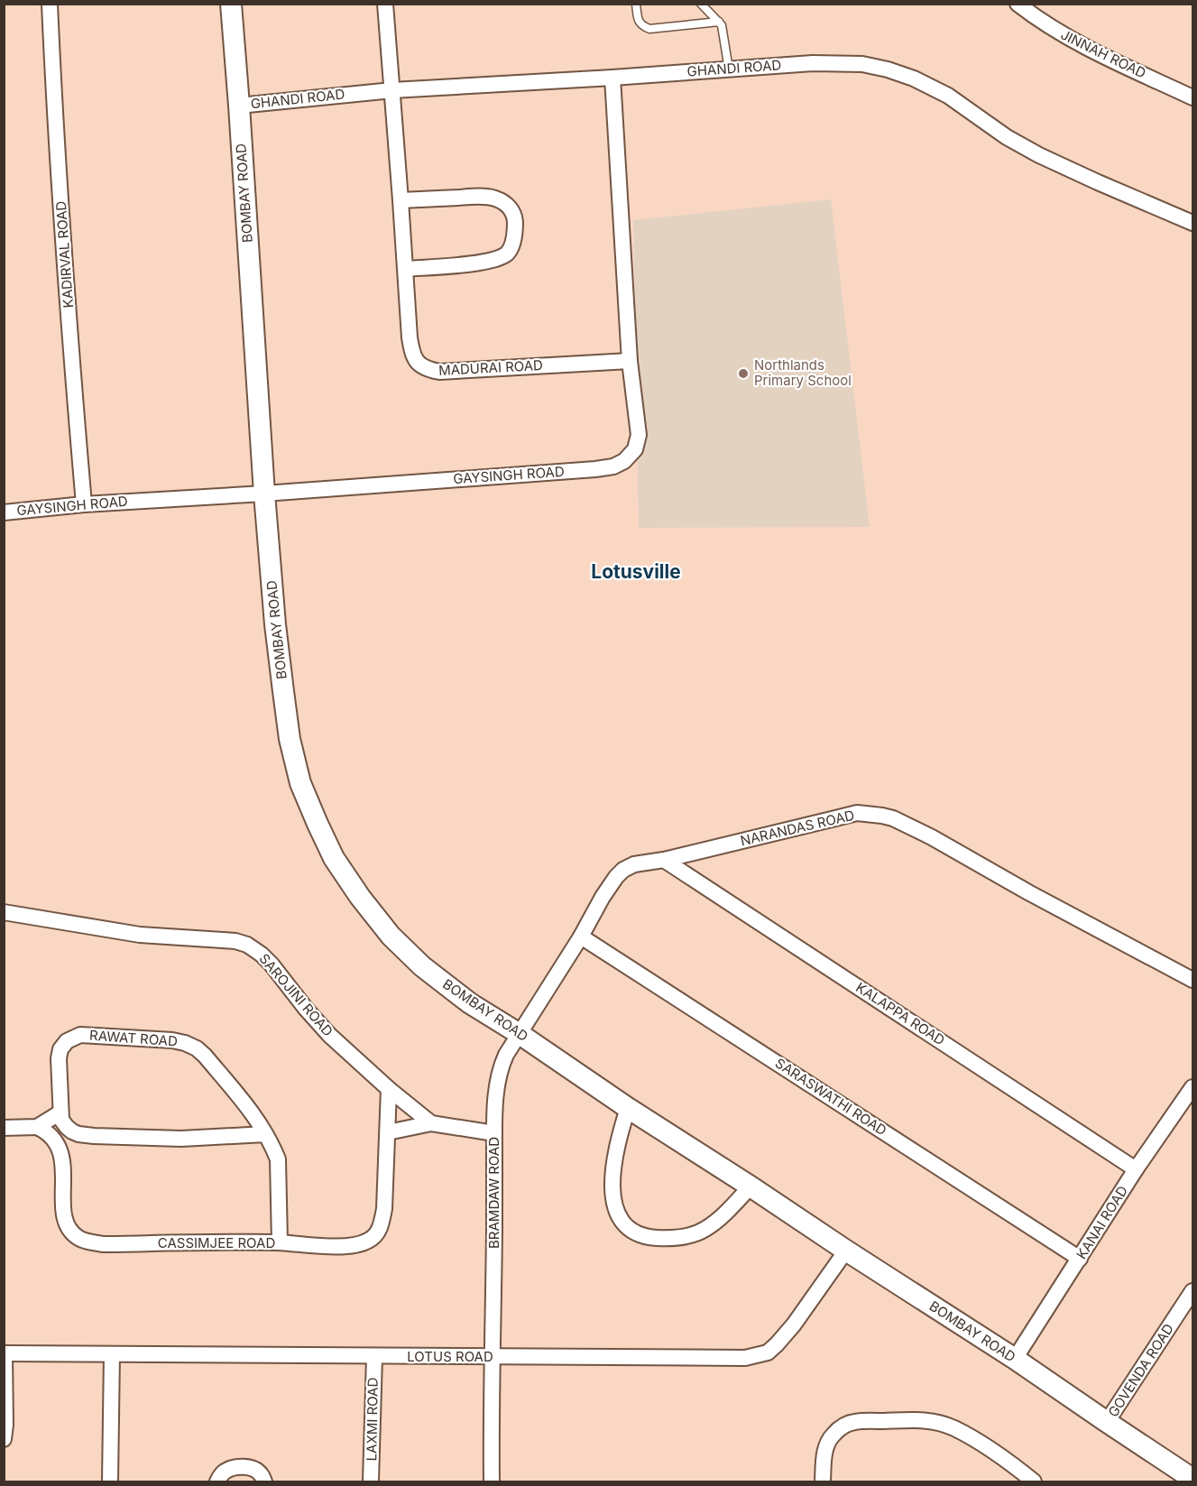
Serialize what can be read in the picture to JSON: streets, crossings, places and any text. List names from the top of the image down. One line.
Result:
{"streets":{"street":["JINNAH ROAD","GHANDI ROAD","BOMBAY ROAD","KADIRVAL ROAD","MADURAI ROAD","GAYSINGH ROAD","NARANDAS ROAD","SAROJINI ROAD","KALAPPA ROAD","RAWAT ROAD","SARASWATHI ROAD","BRAMDAW ROAD","KANAI ROAD","CASSIMJEE ROAD","LOTUS ROAD","GOVENDA ROAD","LAXMI ROAD"]},"crossings":[["GHANDI ROAD","BOMBAY ROAD"],["GHANDI ROAD","MADURAI ROAD"],["GHANDI ROAD","GAYSINGH ROAD"],["BOMBAY ROAD","GAYSINGH ROAD"],["BOMBAY ROAD","NARANDAS ROAD"],["BOMBAY ROAD","BRAMDAW ROAD"],["BOMBAY ROAD","KANAI ROAD"],["BOMBAY ROAD","LOTUS ROAD"],["BOMBAY ROAD","GOVENDA ROAD"],["KADIRVAL ROAD","GAYSINGH ROAD"],["MADURAI ROAD","GAYSINGH ROAD"],["NARANDAS ROAD","KALAPPA ROAD"],["NARANDAS ROAD","SARASWATHI ROAD"],["NARANDAS ROAD","BRAMDAW ROAD"],["SAROJINI ROAD","CASSIMJEE ROAD"],["KALAPPA ROAD","KANAI ROAD"],["RAWAT ROAD","CASSIMJEE ROAD"],["SARASWATHI ROAD","KANAI ROAD"],["BRAMDAW ROAD","LOTUS ROAD"],["LOTUS ROAD","LAXMI ROAD"]],"districts":["Lotusville"],"places":["Northlands Primary School"]}
